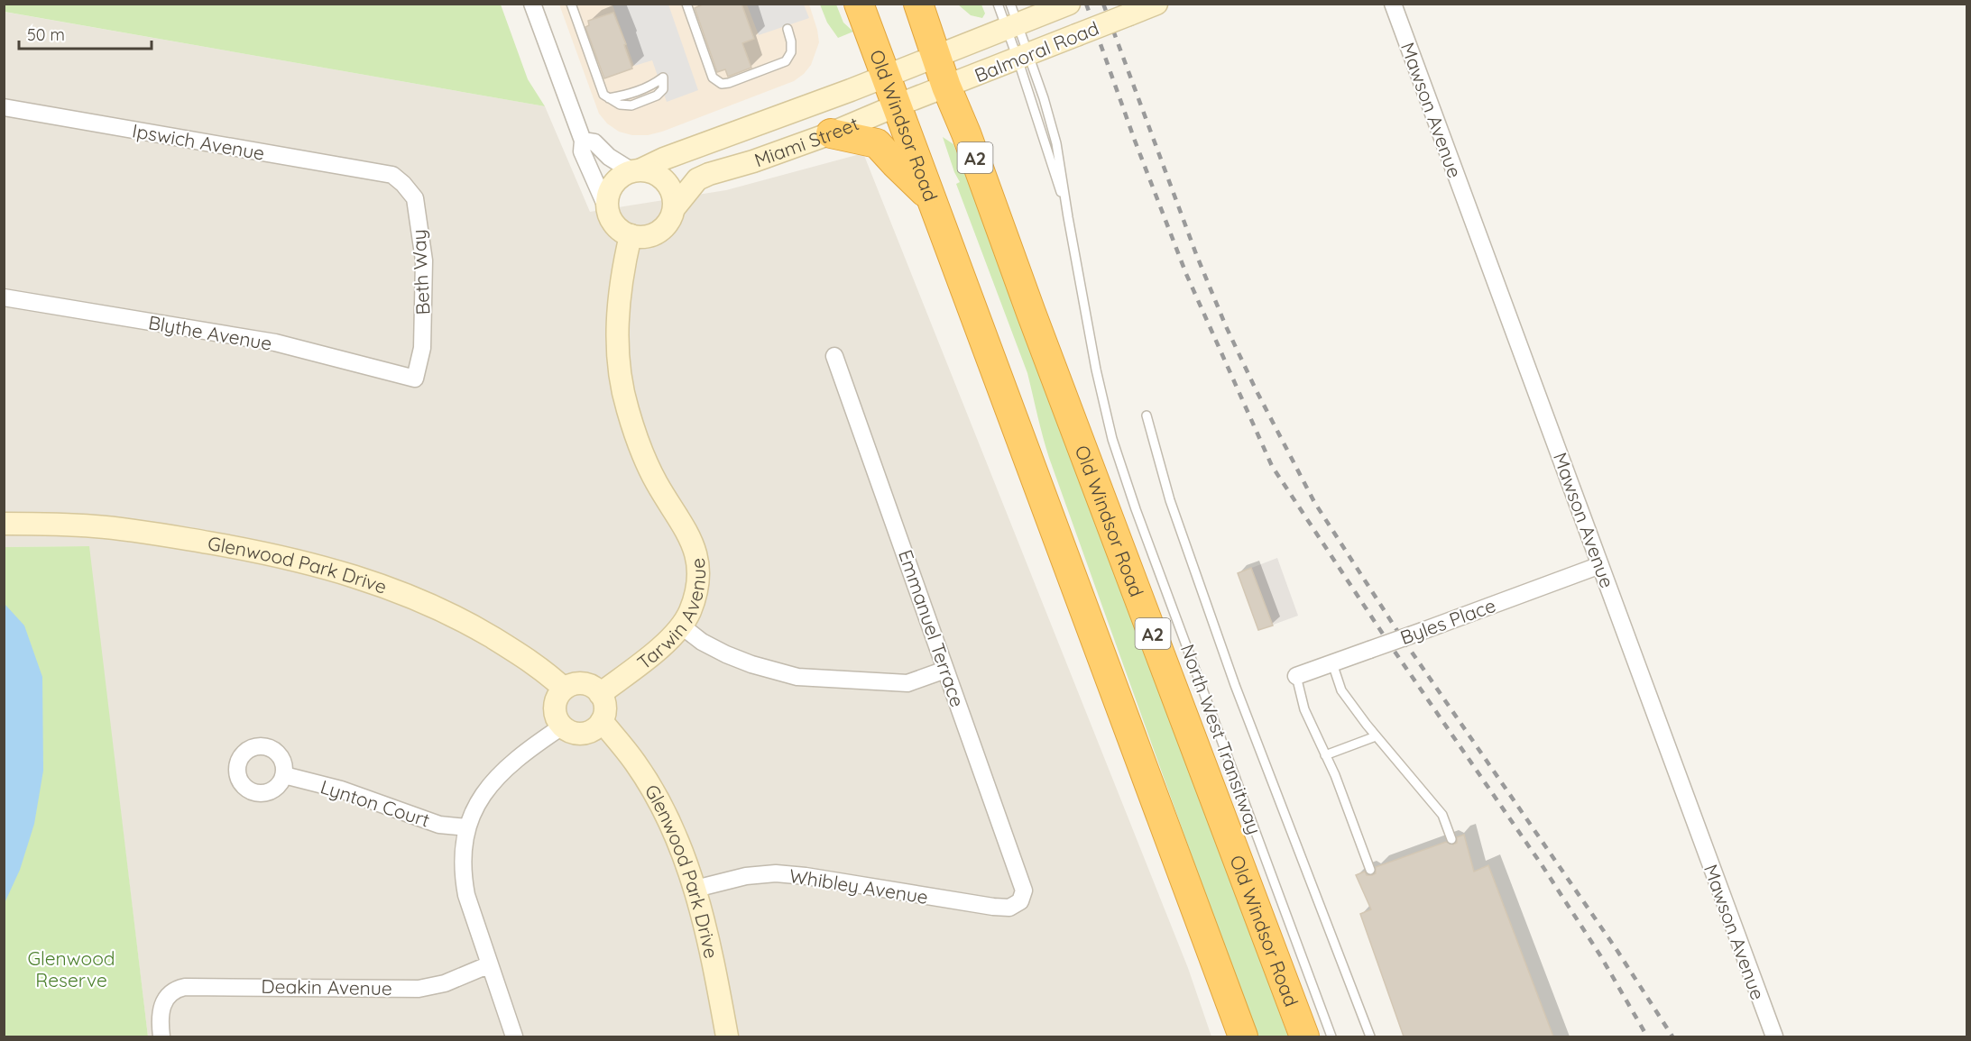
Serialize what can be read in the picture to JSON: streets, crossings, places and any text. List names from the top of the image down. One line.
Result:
{"streets":{"highway":["Old Windsor Road","A2"],"street":["Balmoral Road","Mawson Avenue","Ipswich Avenue","Miami Street","Beth Way","Blythe Avenue","Glenwood Park Drive","Tarwin Avenue","Byles Place","Emmanuel Terrace","Lynton Court","Whibley Avenue","Deakin Avenue"],"lane":["North West Transitway"]},"crossings":[["Balmoral Road","Old Windsor Road"],["Balmoral Road","Miami Street"],["Balmoral Road","North West Transitway"],["Mawson Avenue","Byles Place"],["Old Windsor Road","Miami Street"],["Ipswich Avenue","Beth Way"],["Miami Street","Tarwin Avenue"],["Beth Way","Blythe Avenue"],["Glenwood Park Drive","Tarwin Avenue"],["Glenwood Park Drive","Whibley Avenue"],["Emmanuel Terrace","Whibley Avenue"]],"parks":["Glenwood Reserve"],"scale_bar":"50 m"}
